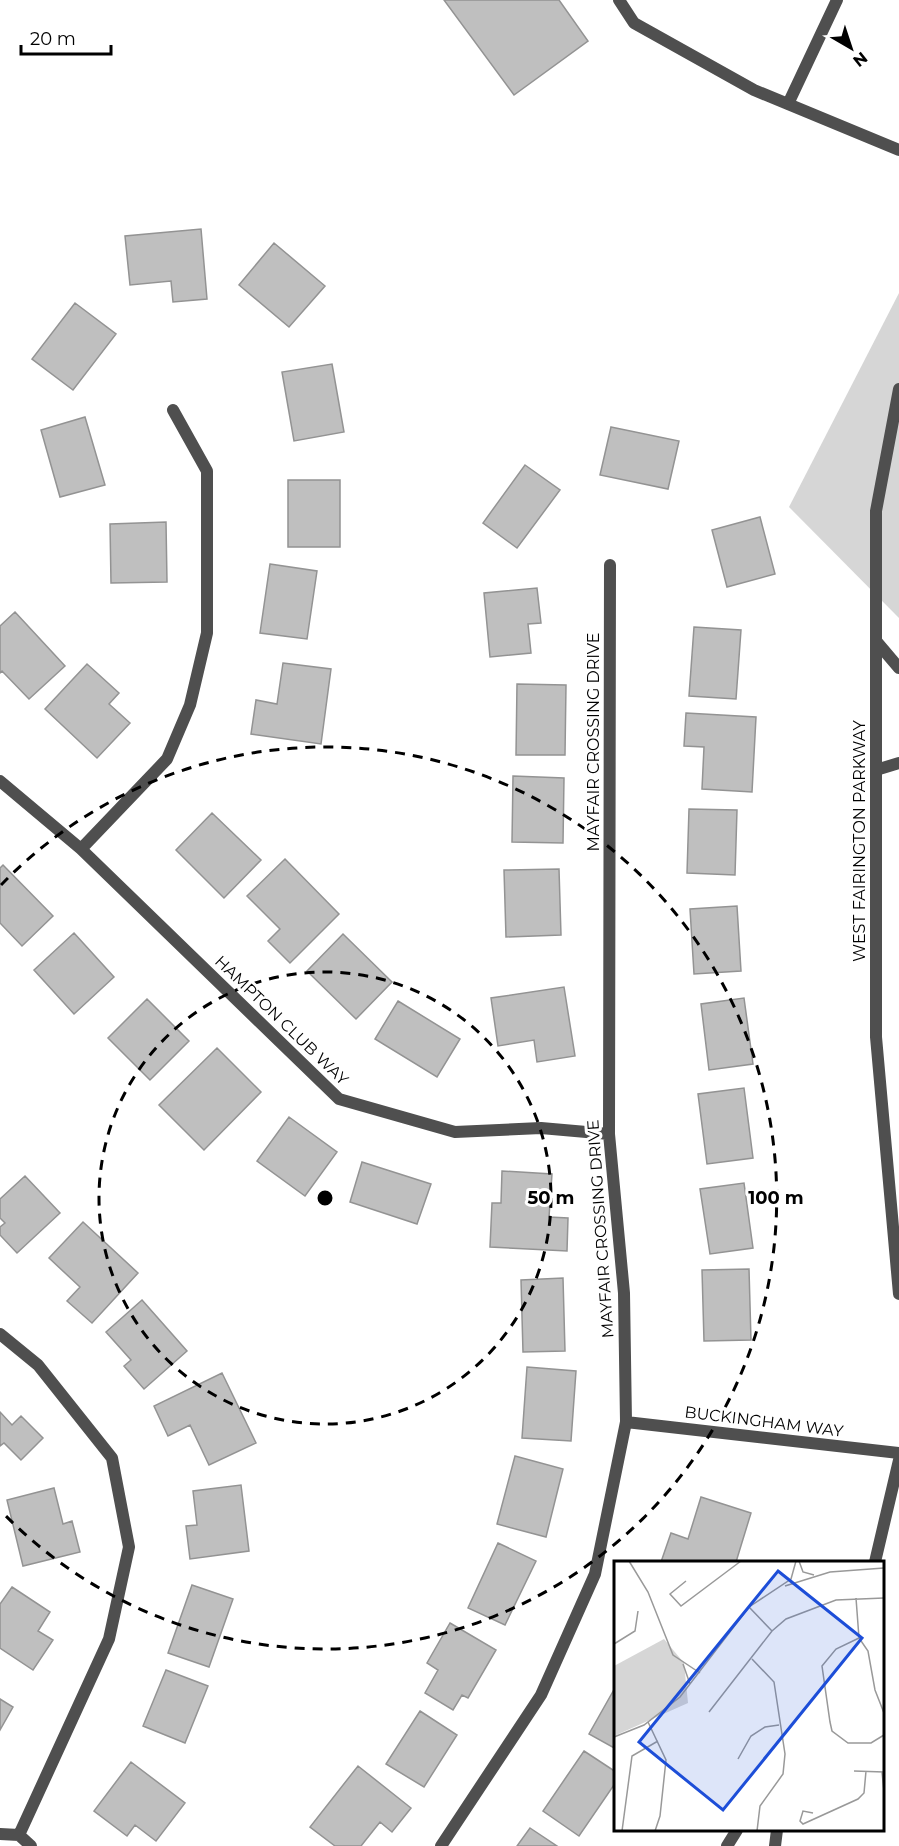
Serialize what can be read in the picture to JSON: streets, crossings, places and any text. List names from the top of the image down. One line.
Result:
{"streets":{"street":["MAYFAIR CROSSING DRIVE","WEST FAIRINGTON PARKWAY","HAMPTON CLUB WAY","BUCKINGHAM WAY"]},"crossings":[["MAYFAIR CROSSING DRIVE","HAMPTON CLUB WAY"],["MAYFAIR CROSSING DRIVE","BUCKINGHAM WAY"]],"scale_bar":"20 m","north":"bottom right","rings":["50 m","100 m"]}
